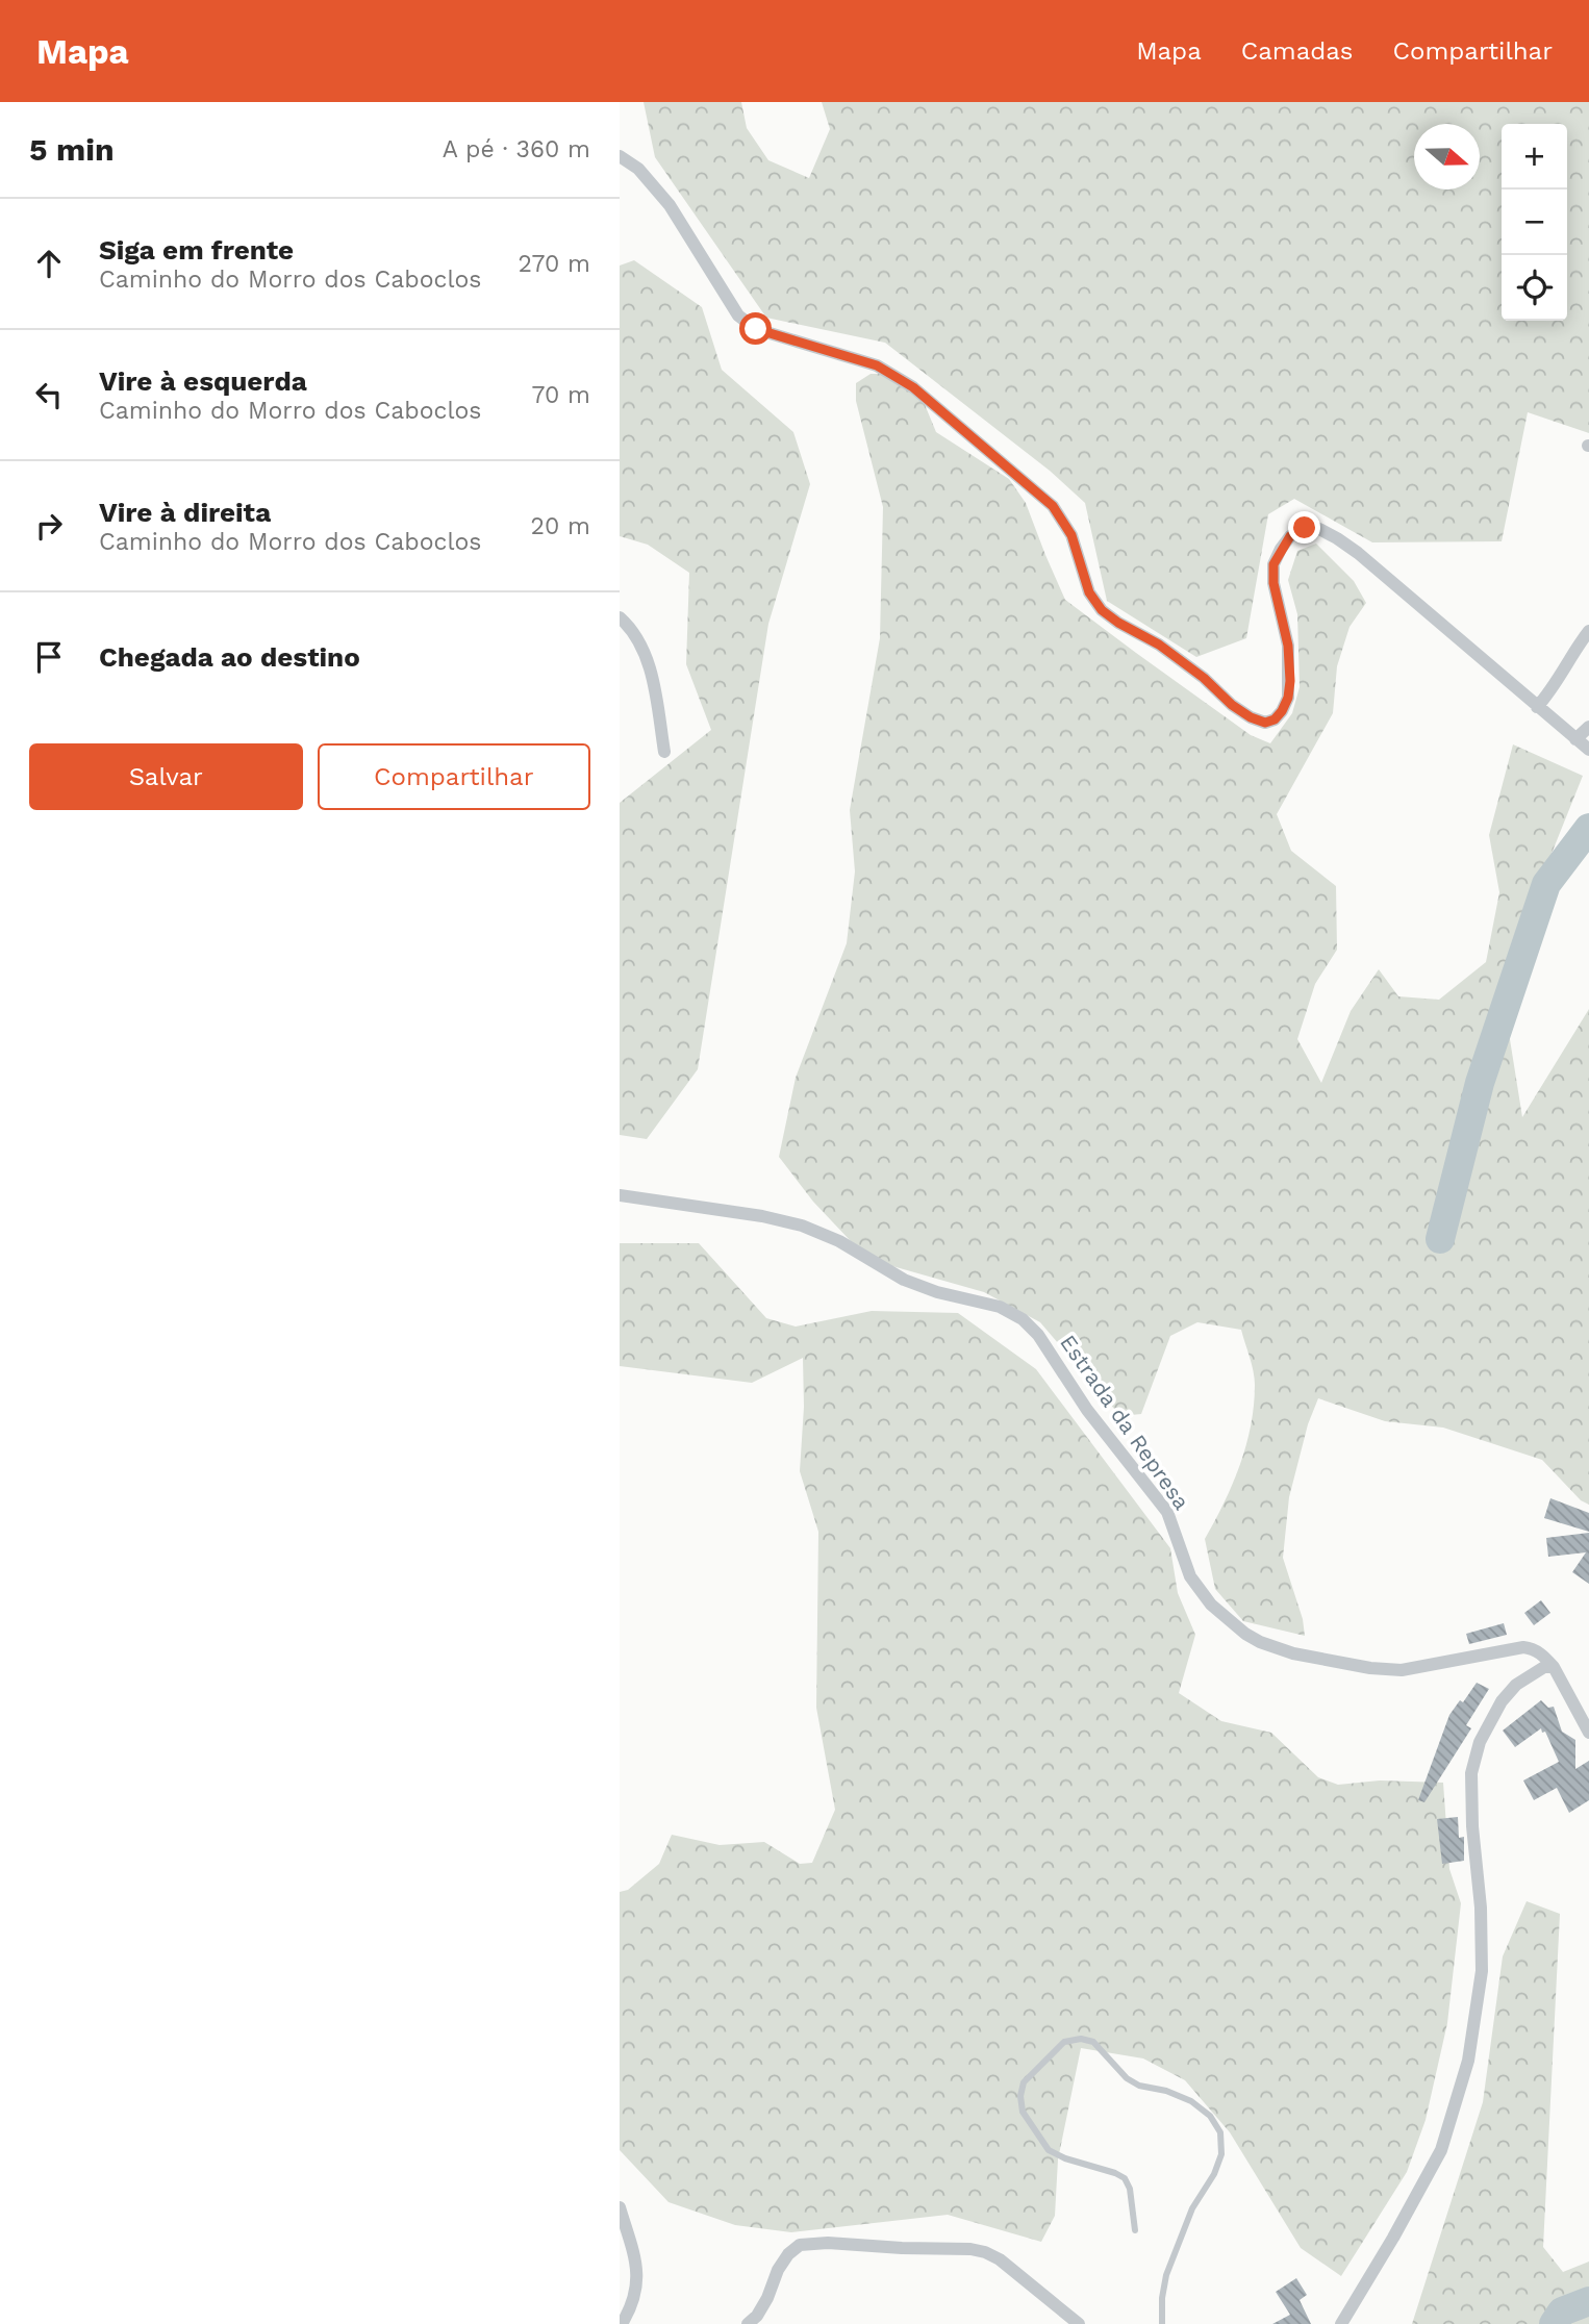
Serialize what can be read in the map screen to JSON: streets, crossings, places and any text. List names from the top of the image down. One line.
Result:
{"streets":{"street":["Estrada da Represa"]},"north":"right","page":{"header":"Mapa","nav":["Mapa","Camadas","Compartilhar"],"heading":["5 min","A pé · 360 m"],"map_buttons":["+","−"],"list":[["Siga em frente","Caminho do Morro dos Caboclos","270 m"],["Vire à esquerda","Caminho do Morro dos Caboclos","70 m"],["Vire à direita","Caminho do Morro dos Caboclos","20 m"],"Chegada ao destino"],"buttons":["Salvar","Compartilhar"]}}
